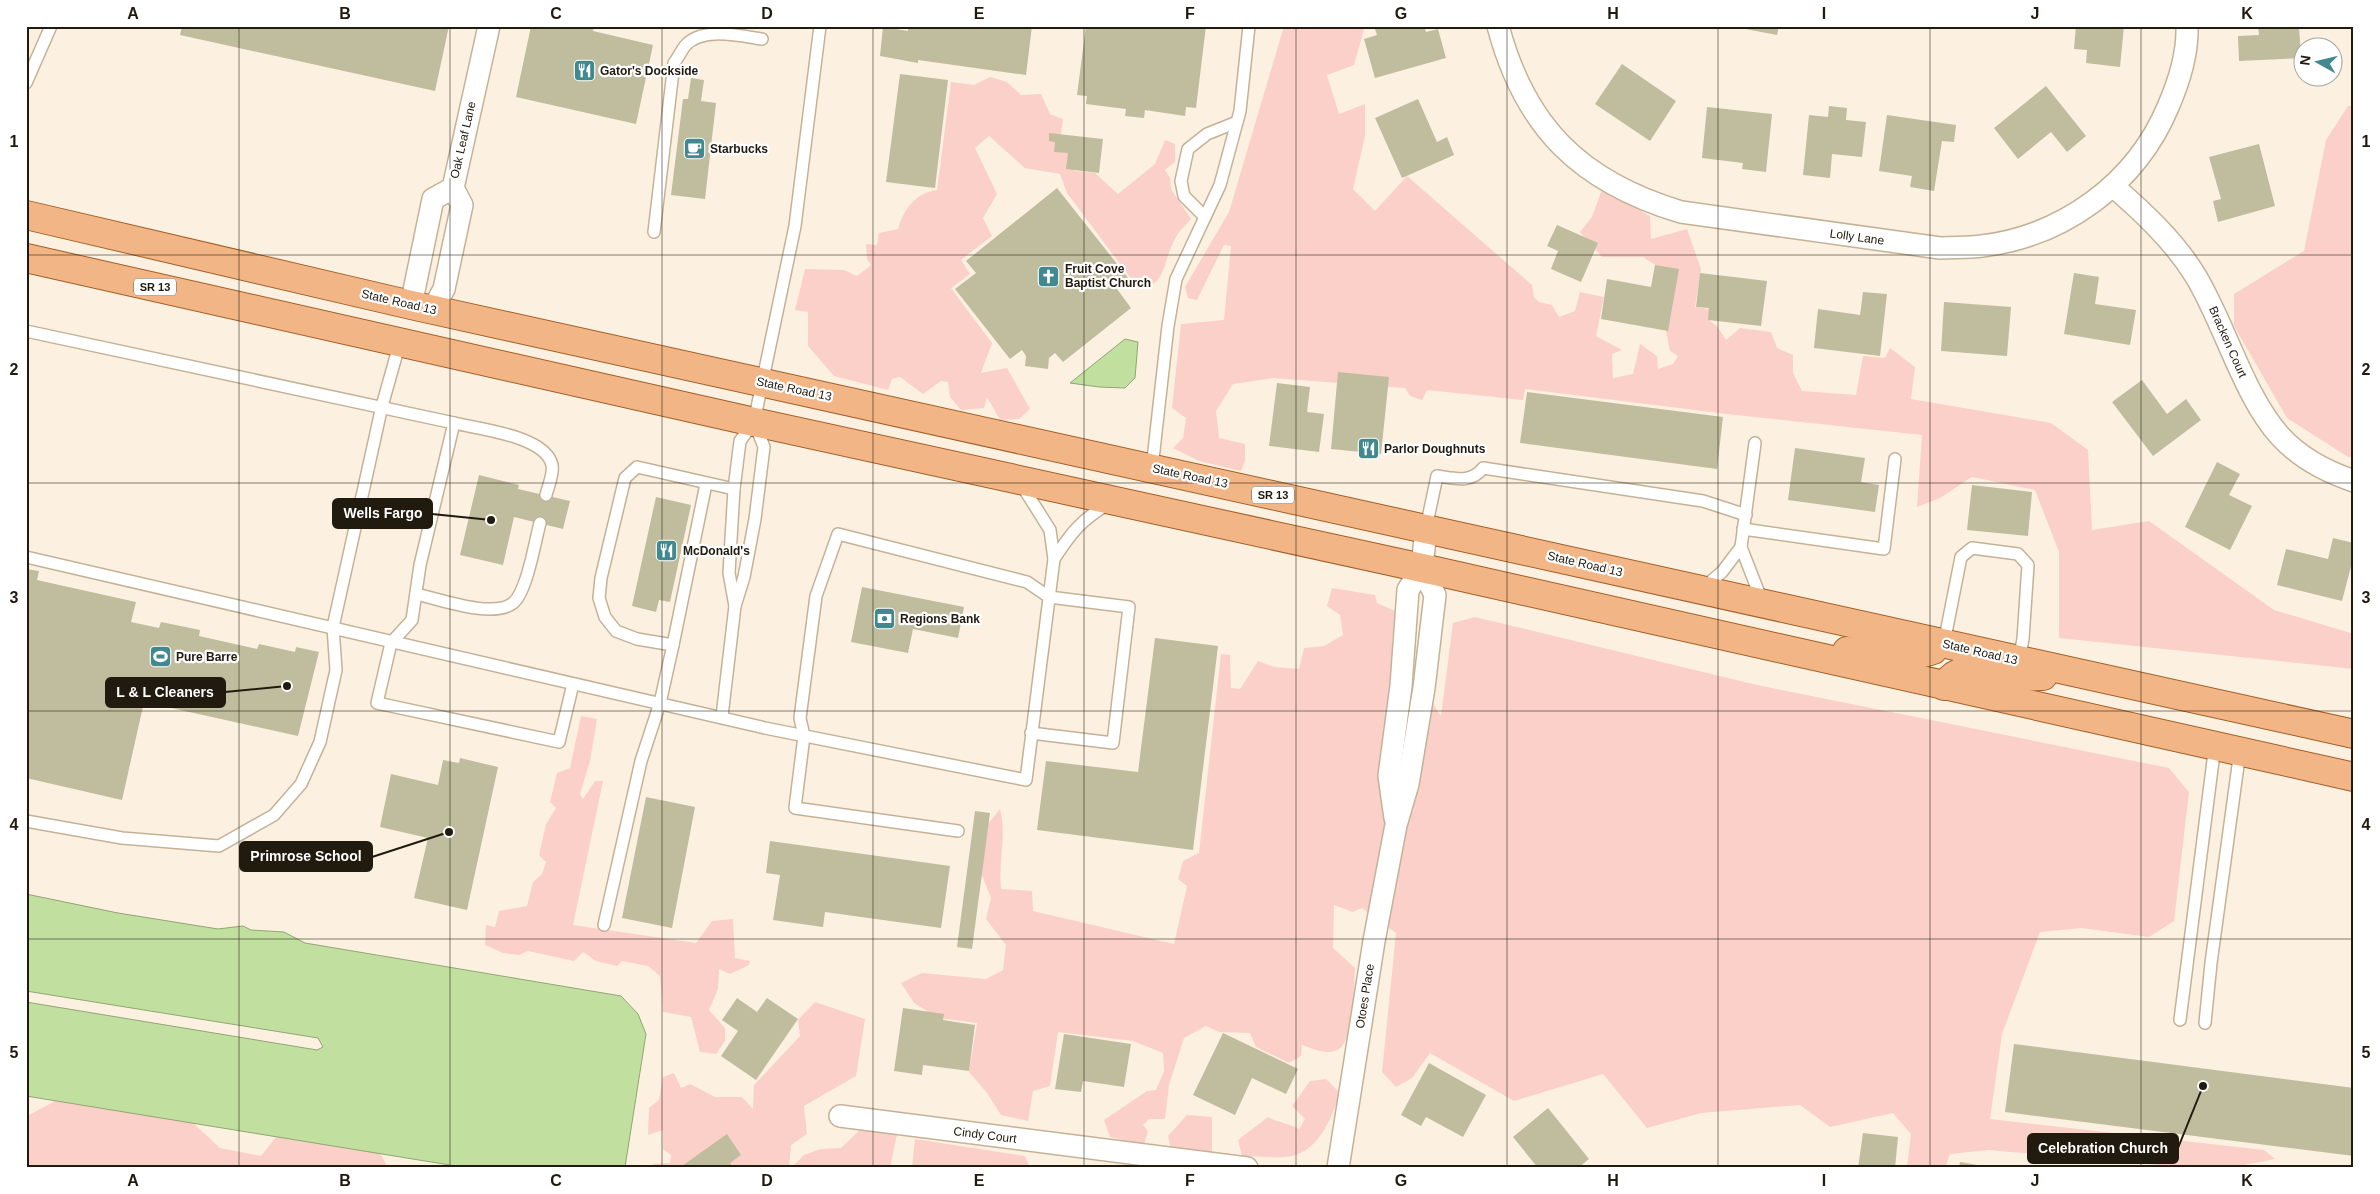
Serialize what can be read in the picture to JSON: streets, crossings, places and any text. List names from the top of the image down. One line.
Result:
{"streets":{"main road":["SR 13","State Road 13"],"street":["Oak Leaf Lane","Lolly Lane","Bracken Court","Otoes Place","Cindy Court"]},"crossings":[["Oak Leaf Lane","State Road 13"],["Lolly Lane","Bracken Court"],["SR 13","Otoes Place"],["State Road 13","Otoes Place"]],"places":{"restaurant":["Gator's Dockside","Parlor Doughnuts","McDonald's"],"cafe":["Starbucks"],"church":["Fruit Cove Baptist Church"],"other":["Wells Fargo","L & L Cleaners","Primrose School","Celebration Church"],"bank":["Regions Bank"],"sports":["Pure Barre"]},"north":"left","grid":{"columns":["A","B","C","D","E","F","G","H","I","J","K"],"rows":["1","2","3","4","5"]}}
